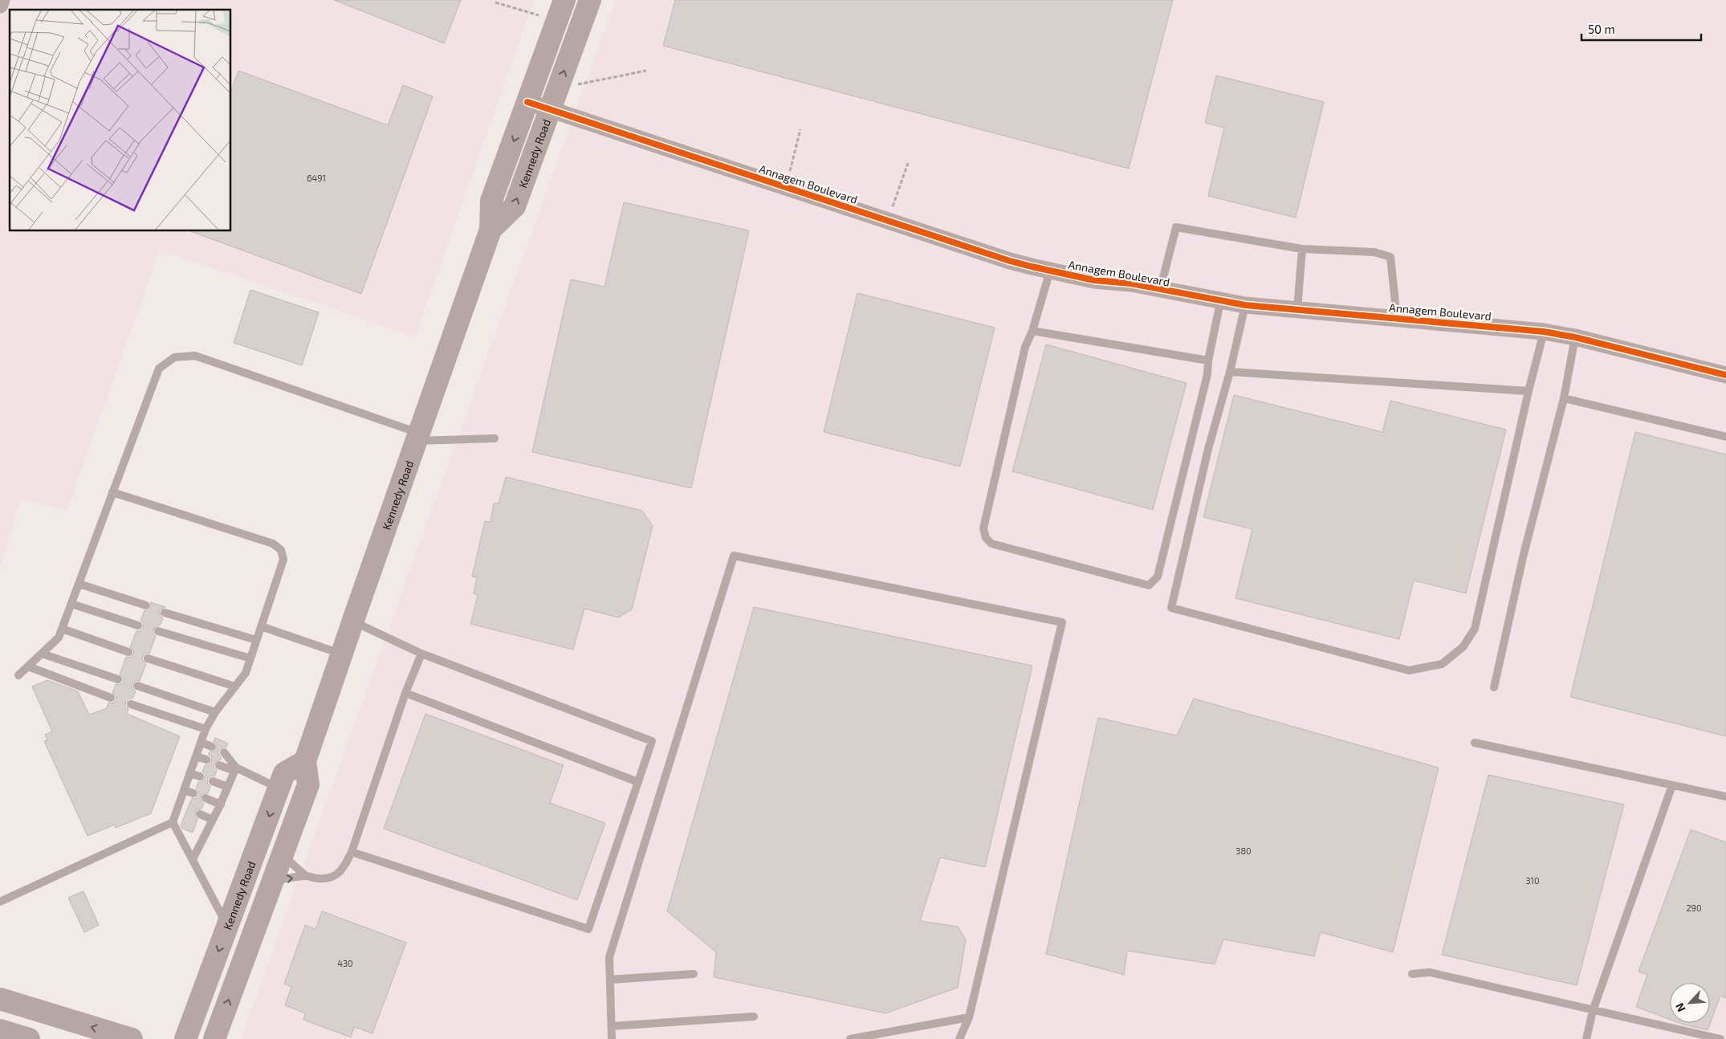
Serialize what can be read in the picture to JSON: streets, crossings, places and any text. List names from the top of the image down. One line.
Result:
{"streets":{"main road":["Kennedy Road"],"street":["Annagem Boulevard"]},"crossings":[["Kennedy Road","Annagem Boulevard"]],"house_numbers":["6491","380","310","290","430"],"scale_bar":"50 m","north":"bottom left"}
